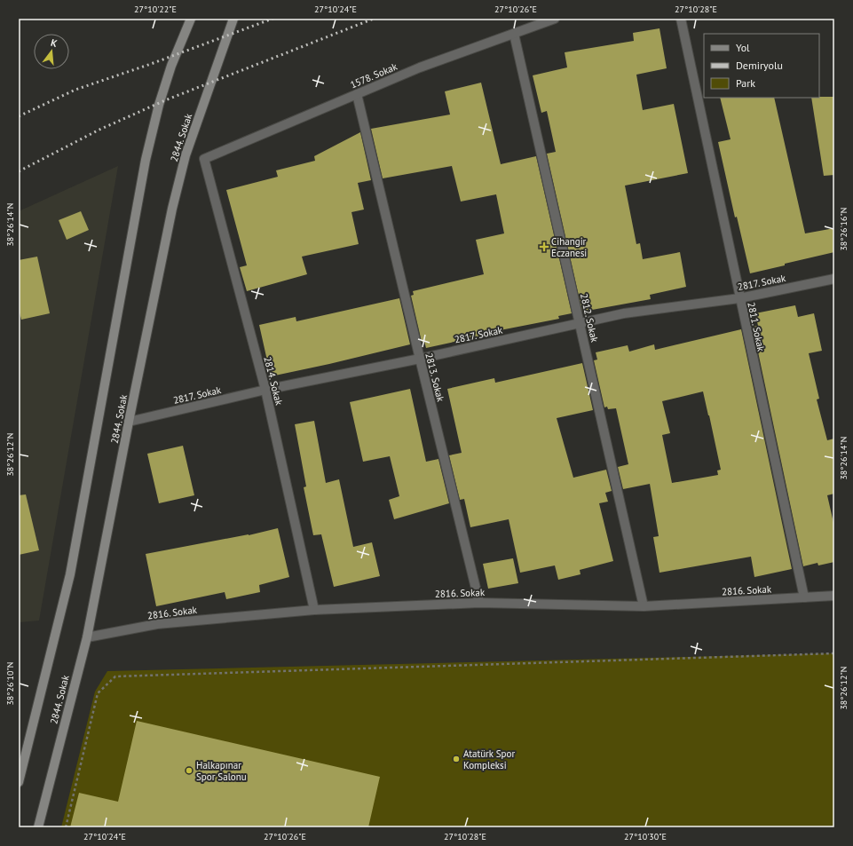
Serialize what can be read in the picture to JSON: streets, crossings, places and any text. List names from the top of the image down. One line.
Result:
{"streets":{"main road":["2844. Sokak"],"street":["1578. Sokak","2817. Sokak","2812. Sokak","2811. Sokak","2813. Sokak","2814. Sokak","2816. Sokak"]},"crossings":[["1578. Sokak","2812. Sokak"],["1578. Sokak","2813. Sokak"],["1578. Sokak","2814. Sokak"],["2844. Sokak","2817. Sokak"],["2844. Sokak","2816. Sokak"],["2817. Sokak","2812. Sokak"],["2817. Sokak","2811. Sokak"],["2817. Sokak","2813. Sokak"],["2817. Sokak","2814. Sokak"],["2812. Sokak","2816. Sokak"],["2811. Sokak","2816. Sokak"],["2813. Sokak","2816. Sokak"],["2814. Sokak","2816. Sokak"]],"places":{"health":["Cihangir Eczanesi"],"other":["Atatürk Spor Kompleksi","Halkapınar Spor Salonu"]},"legend":["Yol","Demiryolu","Park"],"north":"top","coordinates":["27°10'22\"E","27°10'24\"E","27°10'26\"E","27°10'28\"E","38°26'14\"N","38°26'16\"N","38°26'12\"N","38°26'10\"N","27°10'30\"E"]}
